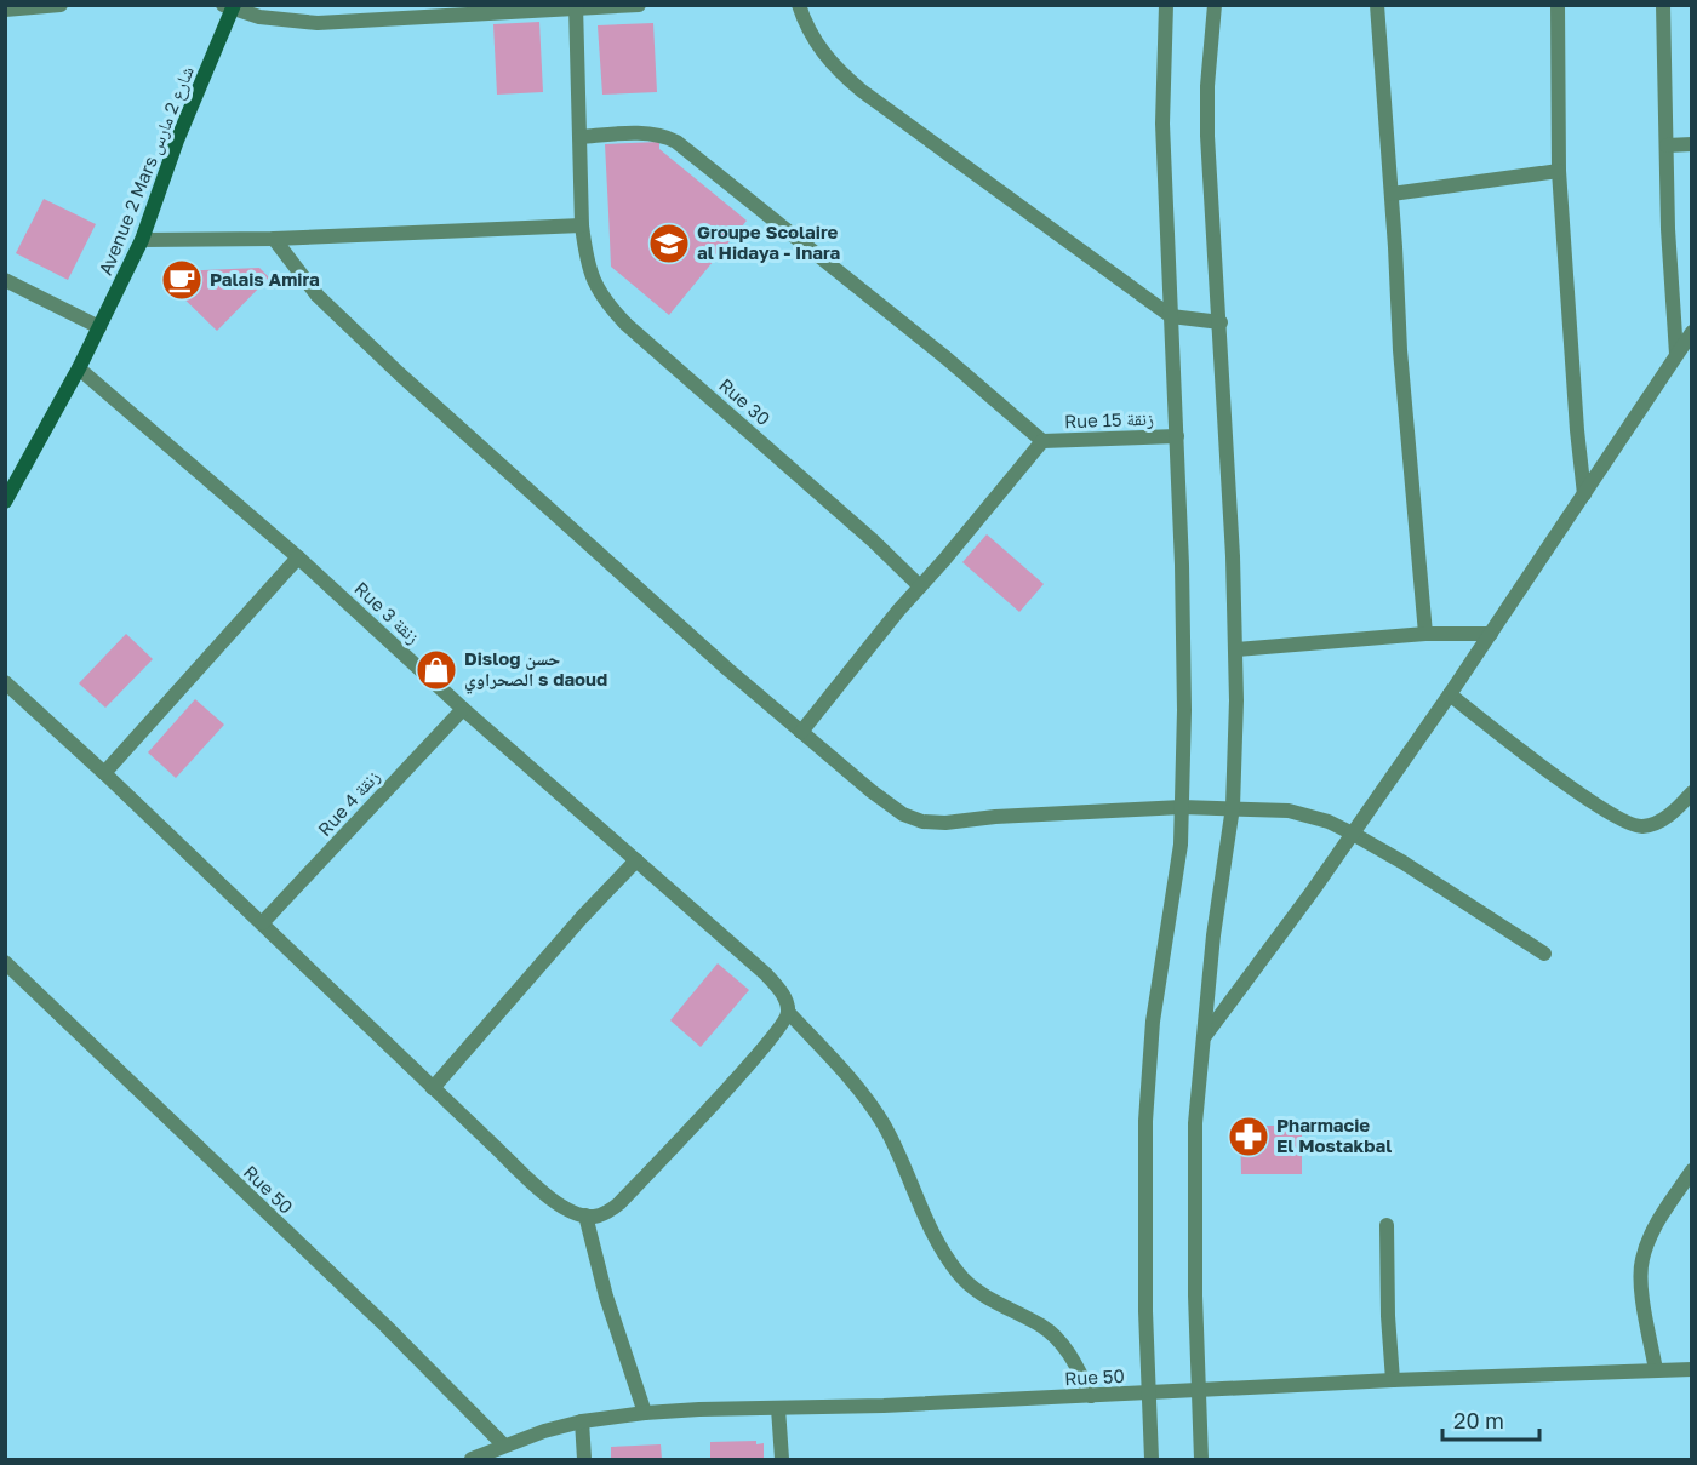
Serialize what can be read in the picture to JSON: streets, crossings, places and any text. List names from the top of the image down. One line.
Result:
{"streets":{"street":["Avenue 2 Mars شارع 2 مارس","Rue 30","Rue 15 زنقة","Rue 3 زنقة","Rue 4 زنقة","Rue 50"]},"crossings":[["Avenue 2 Mars شارع 2 مارس","Rue 3 زنقة"],["Rue 3 زنقة","Rue 4 زنقة"],["Rue 3 زنقة","Rue 50"]],"places":{"school or university":["Groupe Scolaire al Hidaya - Inara"],"cafe":["Palais Amira"],"shop":["Dislog حسن الصحراوي s daoud"],"pharmacy":["Pharmacie El Mostakbal"]},"scale_bar":"20 m"}
